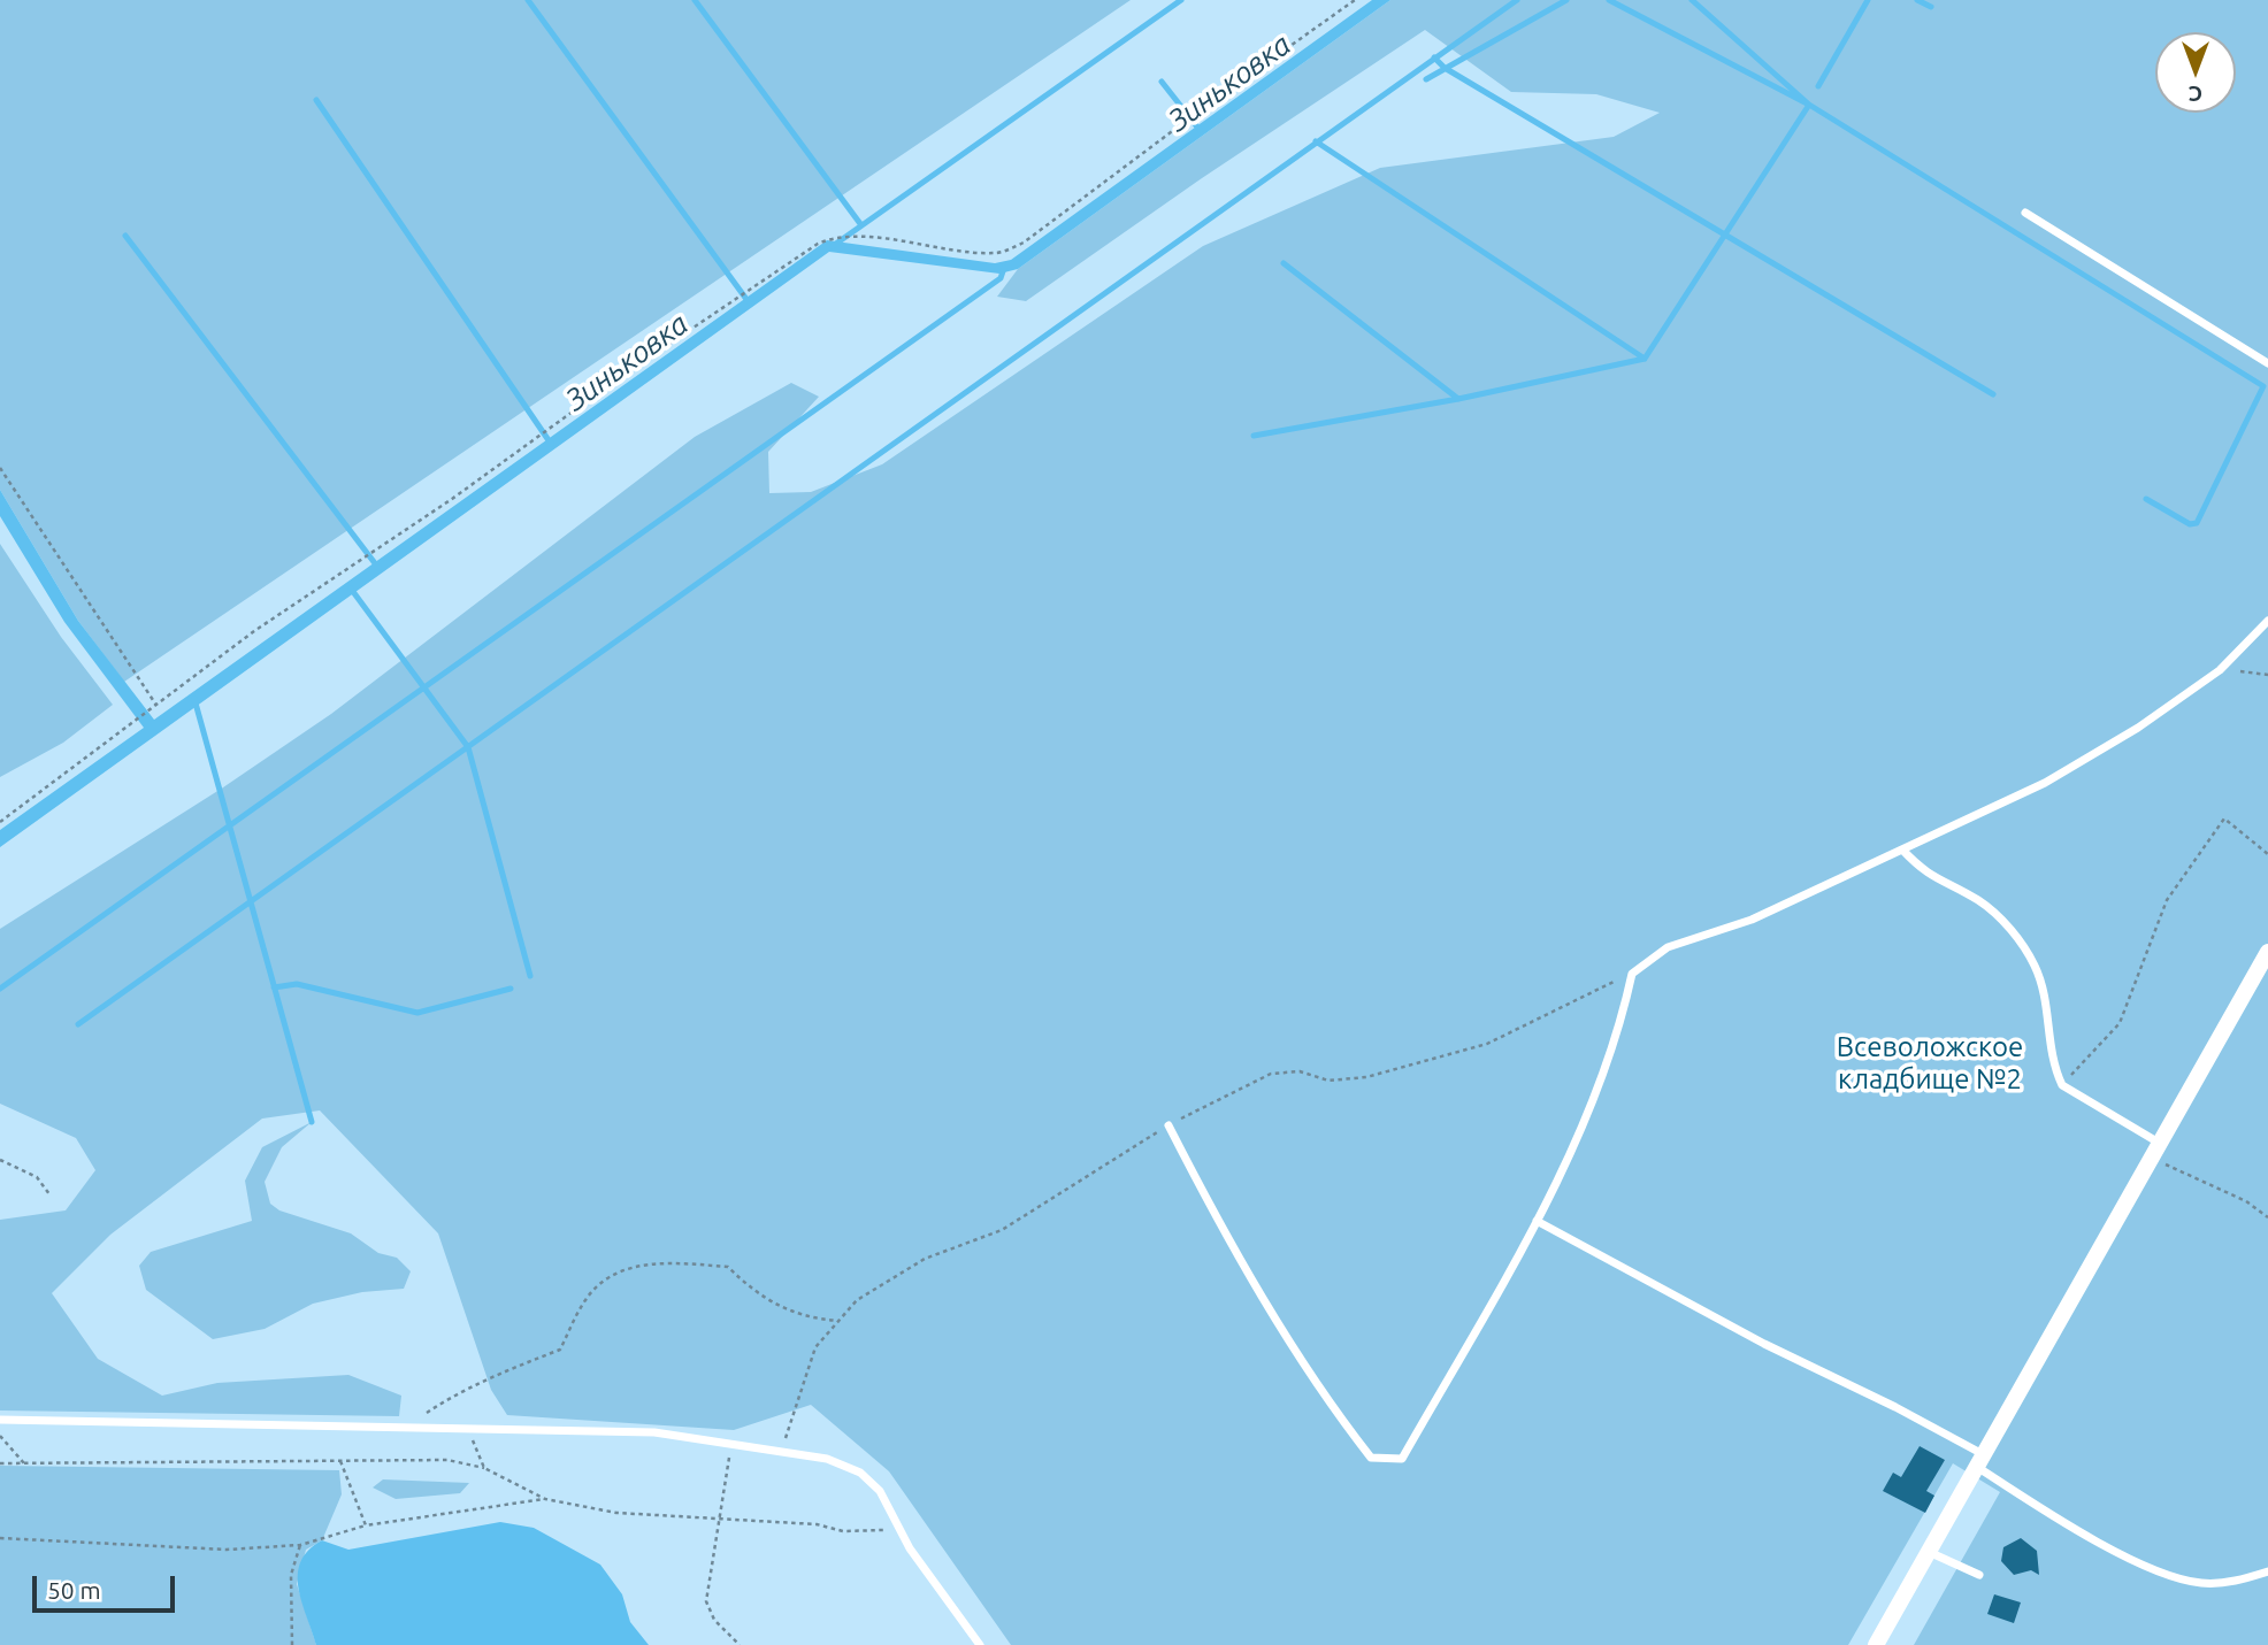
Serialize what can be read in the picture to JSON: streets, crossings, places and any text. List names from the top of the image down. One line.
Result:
{"water":["Зиньковка"],"parks":["Всеволожское кладбище №2"],"scale_bar":"50 m","north":"bottom"}
